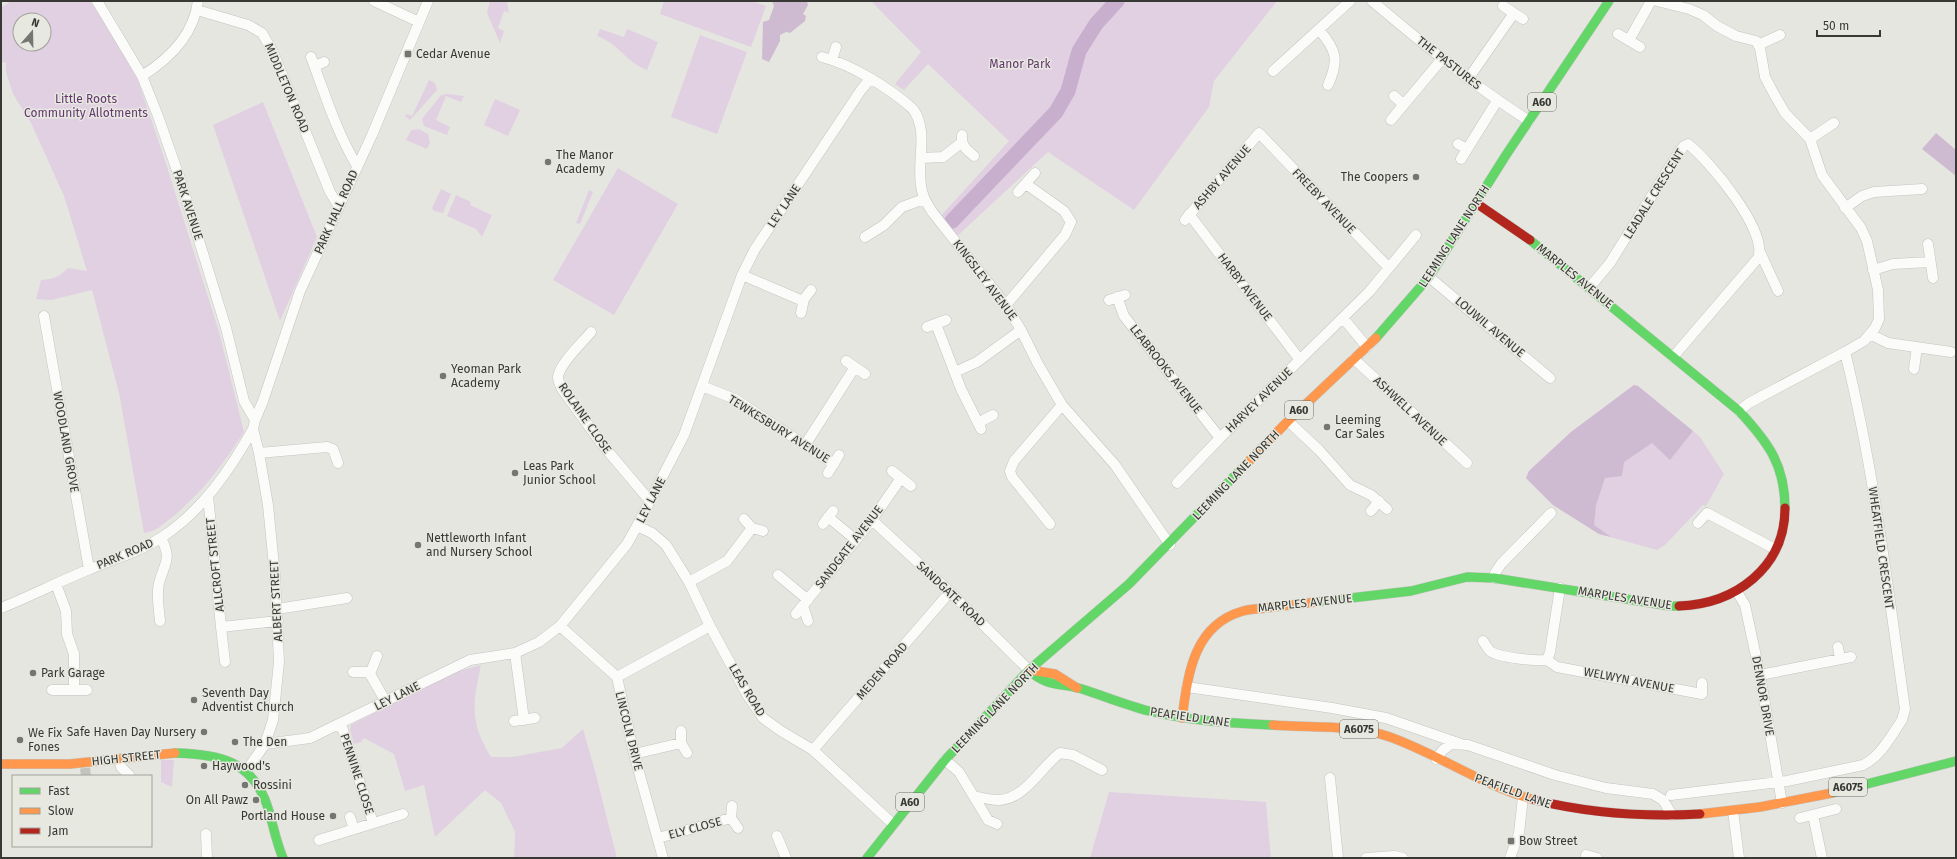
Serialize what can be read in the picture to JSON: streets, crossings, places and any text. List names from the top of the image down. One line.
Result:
{"streets":{"main road":["A60","LEEMING LANE NORTH","MARPLES AVENUE","PEAFIELD LANE","A6075","HIGH STREET"],"street":["THE PASTURES","MIDDLETON ROAD","ASHBY AVENUE","LEADALE CRESCENT","FREEBY AVENUE","PARK AVENUE","LEY LANE","PARK HALL ROAD","KINGSLEY AVENUE","HARBY AVENUE","LOUWIL AVENUE","LEABROOKS AVENUE","HARVEY AVENUE","ASHWELL AVENUE","ROLAINE CLOSE","TEWKESBURY AVENUE","WOODLAND GROVE","SANDGATE AVENUE","WHEATFIELD CRESCENT","PARK ROAD","ALLCROFT STREET","SANDGATE ROAD","ALBERT STREET","MEDEN ROAD","WELWYN AVENUE","LEAS ROAD","DENNOR DRIVE","LINCOLN DRIVE","PENNINE CLOSE","ELY CLOSE"]},"crossings":[["THE PASTURES","LEEMING LANE NORTH"],["MIDDLETON ROAD","PARK HALL ROAD"],["ASHBY AVENUE","FREEBY AVENUE"],["ASHBY AVENUE","HARBY AVENUE"],["LEADALE CRESCENT","MARPLES AVENUE"],["FREEBY AVENUE","HARVEY AVENUE"],["PARK AVENUE","PARK HALL ROAD"],["PARK AVENUE","PARK ROAD"],["PARK AVENUE","ALBERT STREET"],["LEY LANE","KINGSLEY AVENUE"],["LEY LANE","ROLAINE CLOSE"],["LEY LANE","TEWKESBURY AVENUE"],["LEY LANE","ALBERT STREET"],["LEY LANE","LEAS ROAD"],["LEY LANE","LINCOLN DRIVE"],["LEY LANE","PENNINE CLOSE"],["PARK HALL ROAD","PARK ROAD"],["PARK HALL ROAD","ALBERT STREET"],["LEEMING LANE NORTH","MARPLES AVENUE"],["LEEMING LANE NORTH","KINGSLEY AVENUE"],["LEEMING LANE NORTH","LOUWIL AVENUE"],["LEEMING LANE NORTH","ASHWELL AVENUE"],["LEEMING LANE NORTH","SANDGATE ROAD"],["LEEMING LANE NORTH","LEAS ROAD"],["LEEMING LANE NORTH","PEAFIELD LANE"],["MARPLES AVENUE","DENNOR DRIVE"],["MARPLES AVENUE","PEAFIELD LANE"],["HARBY AVENUE","HARVEY AVENUE"],["LEABROOKS AVENUE","HARVEY AVENUE"],["WOODLAND GROVE","PARK ROAD"],["SANDGATE AVENUE","SANDGATE ROAD"],["WHEATFIELD CRESCENT","DENNOR DRIVE"],["PARK ROAD","ALLCROFT STREET"],["PARK ROAD","ALBERT STREET"],["ALLCROFT STREET","ALBERT STREET"],["SANDGATE ROAD","MEDEN ROAD"],["SANDGATE ROAD","PEAFIELD LANE"],["ALBERT STREET","HIGH STREET"],["MEDEN ROAD","LEAS ROAD"],["DENNOR DRIVE","PEAFIELD LANE"],["LINCOLN DRIVE","ELY CLOSE"]],"parks":["Manor Park","Little Roots Community Allotments"],"places":{"transit":["Cedar Avenue","Bow Street"],"other":["The Manor Academy","The Coopers","Yeoman Park Academy","Leeming Car Sales","Leas Park Junior School","Nettleworth Infant and Nursery School","Park Garage","Seventh Day Adventist Church","Safe Haven Day Nursery","We Fix Fones","The Den","Haywood's","Rossini","On All Pawz","Portland House"]},"legend":["Fast","Slow","Jam"],"scale_bar":"50 m","north":"top"}
